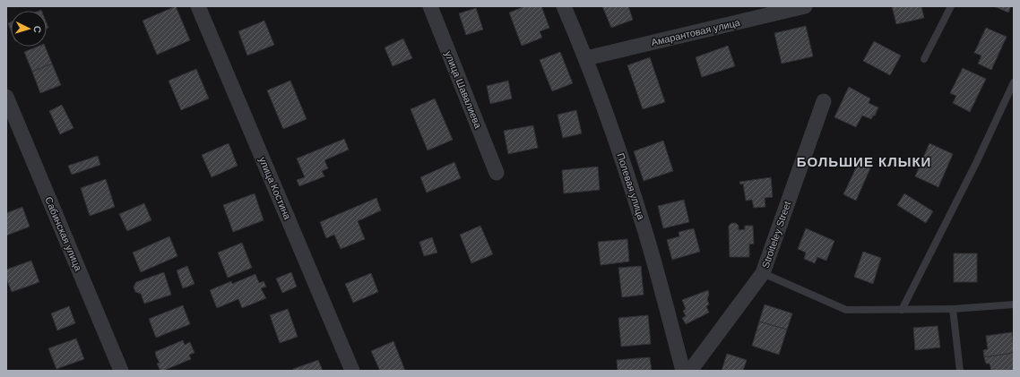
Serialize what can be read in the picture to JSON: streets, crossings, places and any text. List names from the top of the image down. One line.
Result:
{"streets":{"street":["Амарантовая улица","улица Шавалиева","Полевая улица","улица Костина","Сабинская улица","Stroiteley Street"]},"crossings":[["Амарантовая улица","Полевая улица"]],"districts":["БОЛЬШИЕ КЛЫКИ"],"north":"right"}
